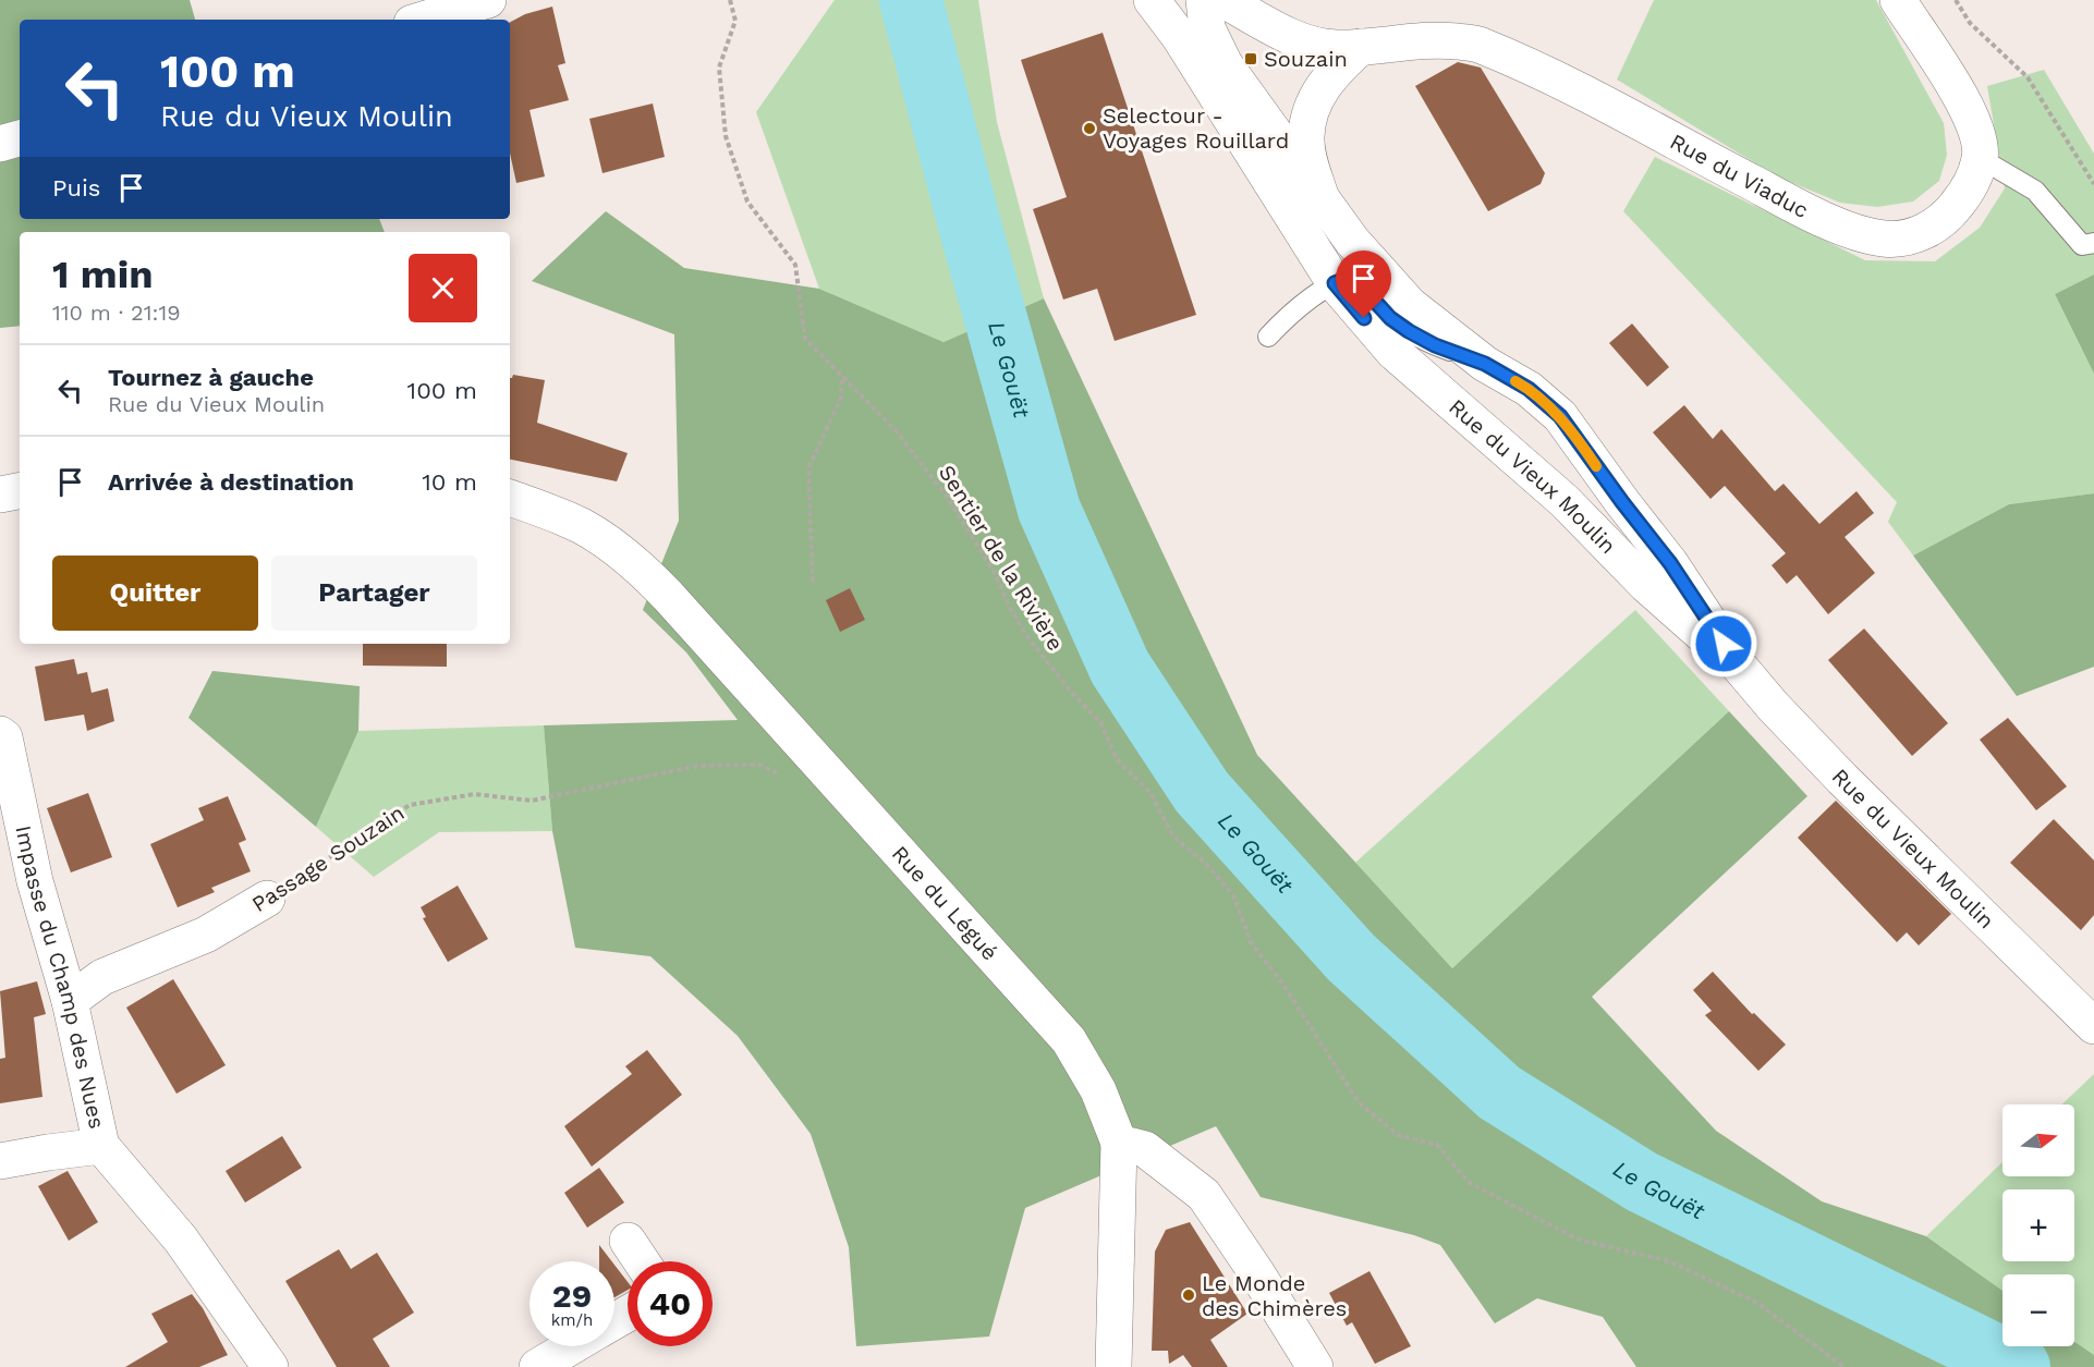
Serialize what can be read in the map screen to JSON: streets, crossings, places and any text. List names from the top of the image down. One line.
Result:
{"streets":{"street":["Rue du Viaduc","Rue du Vieux Moulin","Passage Souzain","Rue du Légué","Impasse du Champ des Nues"],"path":["Sentier de la Rivière"]},"crossings":[["Passage Souzain","Impasse du Champ des Nues"]],"water":["Le Gouët"],"places":{"transit":["Souzain"],"other":["Selectour - Voyages Rouillard","Le Monde des Chimères"]},"north":"right","page":{"turn":["100 m","Rue du Vieux Moulin"],"then":"Puis","heading":["1 min","110 m · 21:19"],"list":[{"name":"Tournez à gauche","note":"Rue du Vieux Moulin","value":"100 m"},{"name":"Arrivée à destination","value":"10 m"}],"buttons":["Quitter","Partager"],"map_buttons":["+","−"],"speed":"29 km/h","limit":"40"}}
